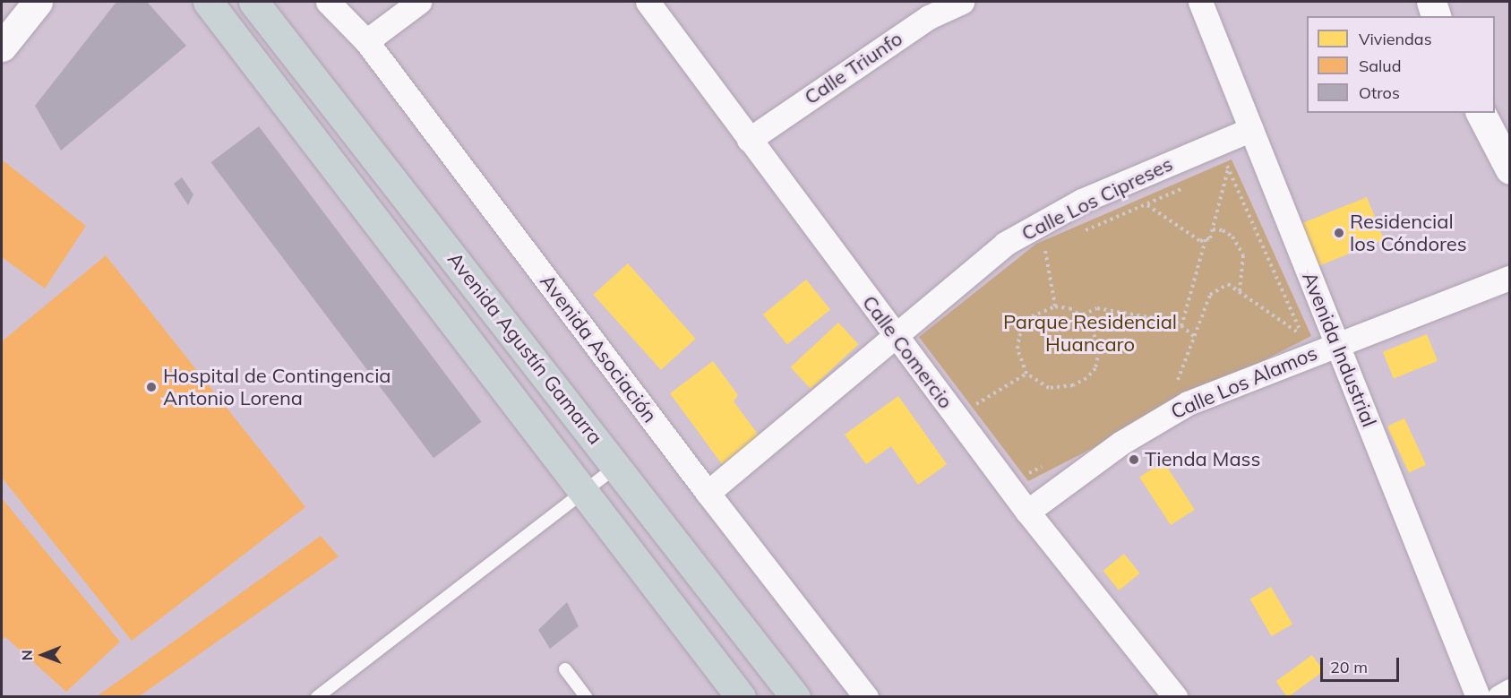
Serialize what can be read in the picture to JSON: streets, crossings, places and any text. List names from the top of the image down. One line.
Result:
{"streets":{"highway":["Avenida Agustín Gamarra"],"street":["Calle Triunfo","Calle Los Cipreses","Avenida Asociación","Avenida Industrial","Calle Comercio","Calle Los Alamos"]},"crossings":[["Calle Triunfo","Calle Comercio"],["Calle Los Cipreses","Avenida Asociación"],["Calle Los Cipreses","Avenida Industrial"],["Calle Los Cipreses","Calle Comercio"],["Avenida Industrial","Calle Los Alamos"],["Calle Comercio","Calle Los Alamos"]],"parks":["Parque Residencial Huancaro"],"places":["Residencial los Cóndores","Hospital de Contingencia Antonio Lorena","Tienda Mass"],"legend":["Viviendas","Salud","Otros"],"scale_bar":"20 m","north":"left"}
